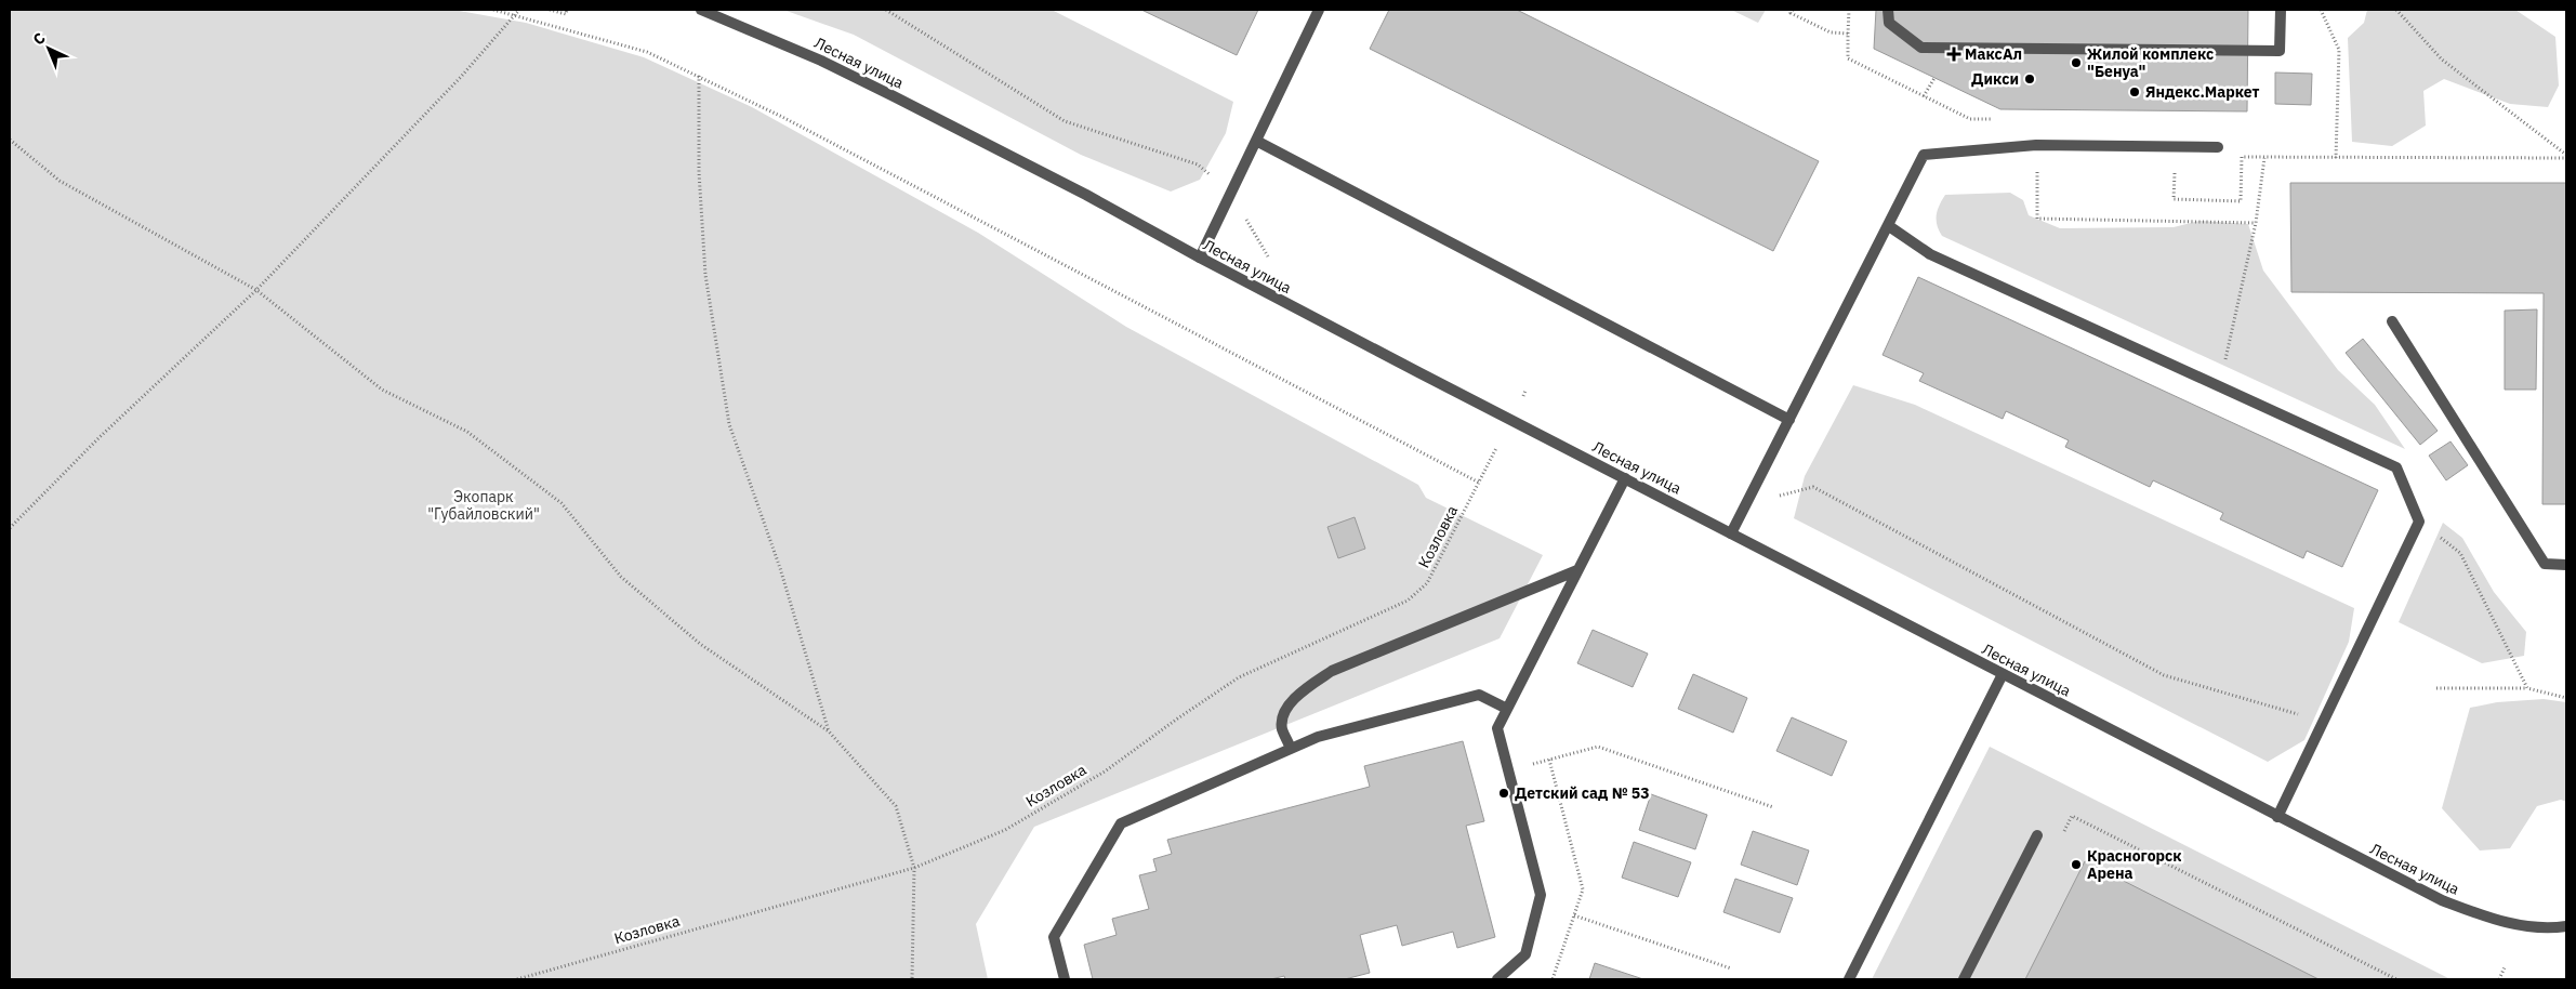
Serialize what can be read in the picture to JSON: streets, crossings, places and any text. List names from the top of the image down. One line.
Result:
{"streets":{"street":["Лесная улица"],"path":["Козловка"]},"parks":["Экопарк \"Губайловский\""],"places":{"health":["МаксАл"],"other":["Жилой комплекс \"Бенуа\"","Дикси","Яндекс.Маркет","Детский сад № 53","Красногорск Арена"]},"north":"top left"}
